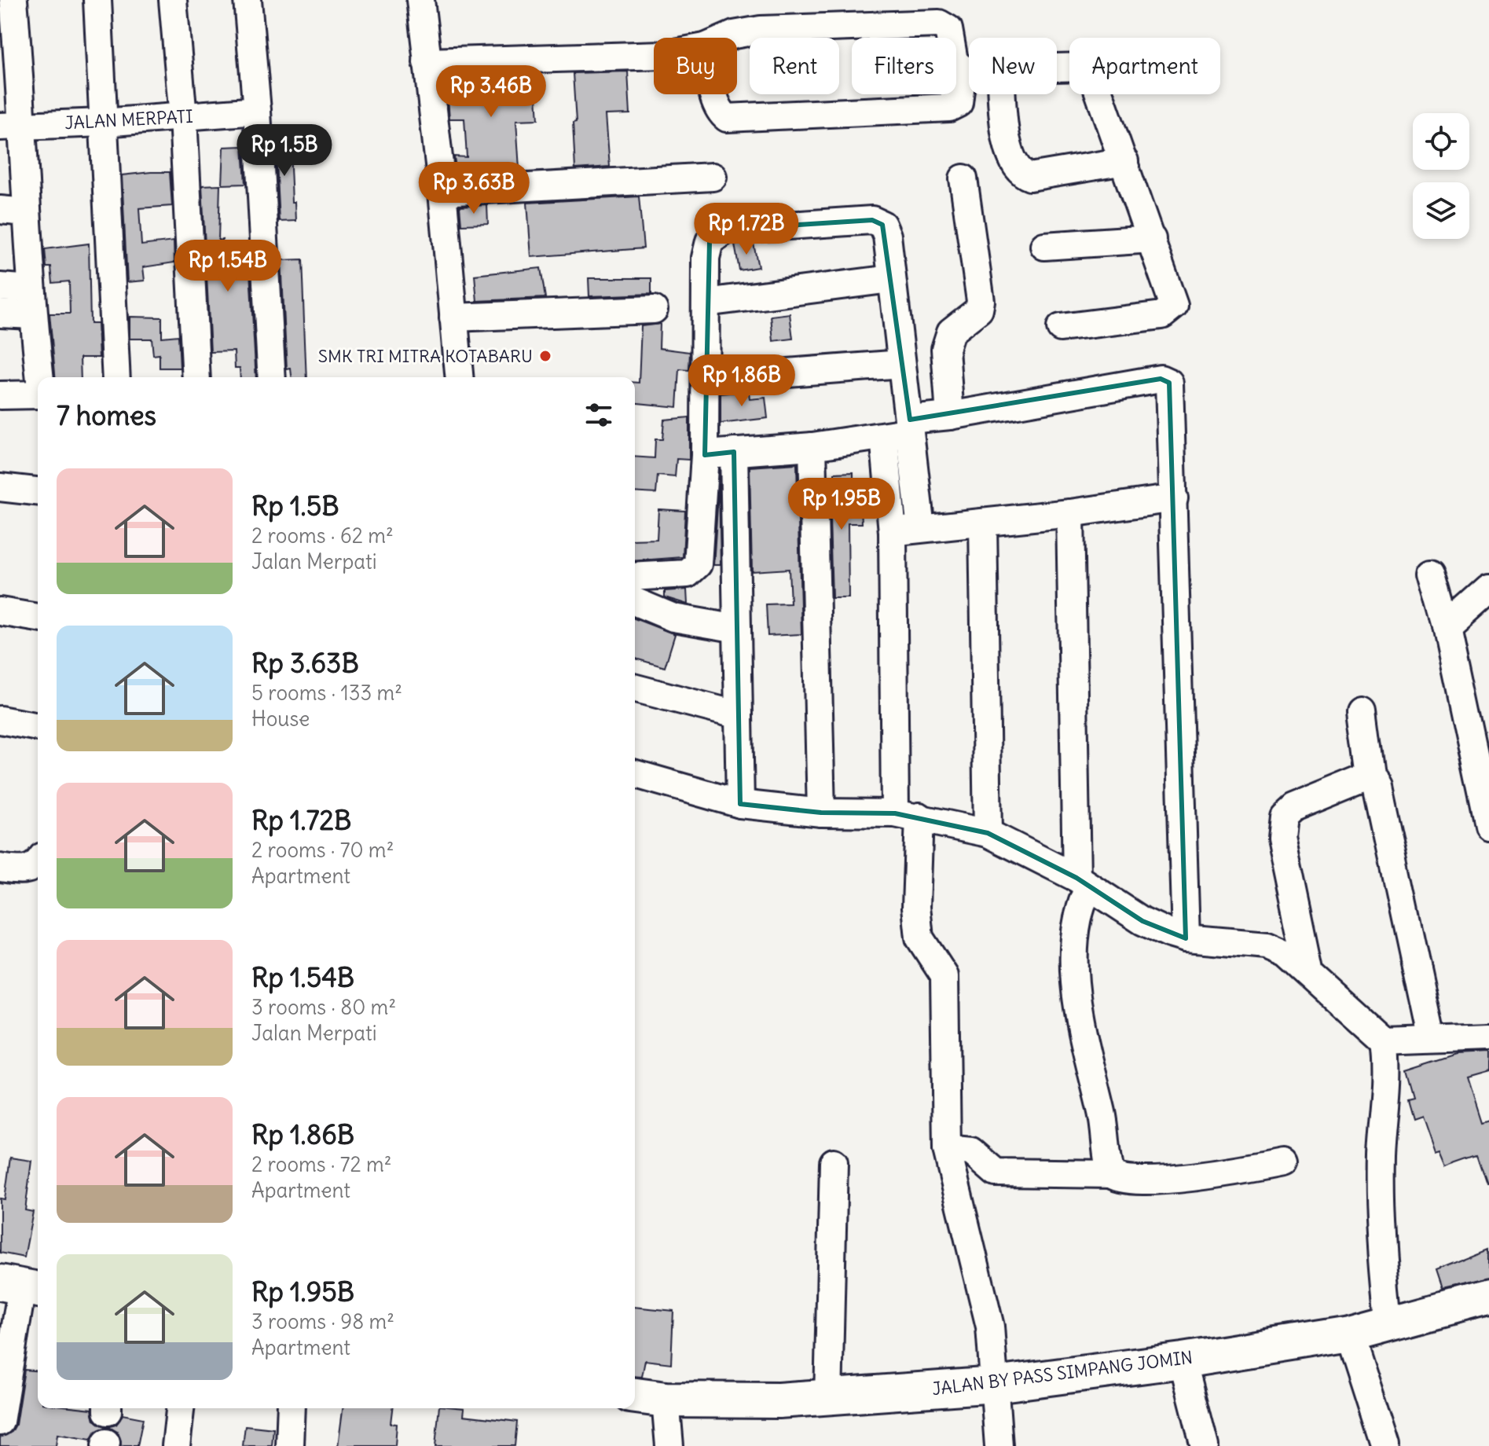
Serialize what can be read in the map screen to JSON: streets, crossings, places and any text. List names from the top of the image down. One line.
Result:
{"streets":{"highway":["JALAN BY PASS SIMPANG JOMIN"],"street":["JALAN MERPATI"]},"places":["SMK TRI MITRA KOTABARU"],"page":{"chip":["Buy","Rent","Filters","New","Apartment"],"price":["Rp 3.46B","Rp 1.5B","Rp 3.63B","Rp 1.72B","Rp 1.54B","Rp 1.86B","Rp 1.95B"],"heading":"7 homes","list":[{"name":"Rp 1.5B","note":"2 rooms · 62 m² · Jalan Merpati"},{"name":"Rp 3.63B","note":"5 rooms · 133 m² · House"},{"name":"Rp 1.72B","note":"2 rooms · 70 m² · Apartment"},{"name":"Rp 1.54B","note":"3 rooms · 80 m² · Jalan Merpati"},{"name":"Rp 1.86B","note":"2 rooms · 72 m² · Apartment"},{"name":"Rp 1.95B","note":"3 rooms · 98 m² · Apartment"}]}}
